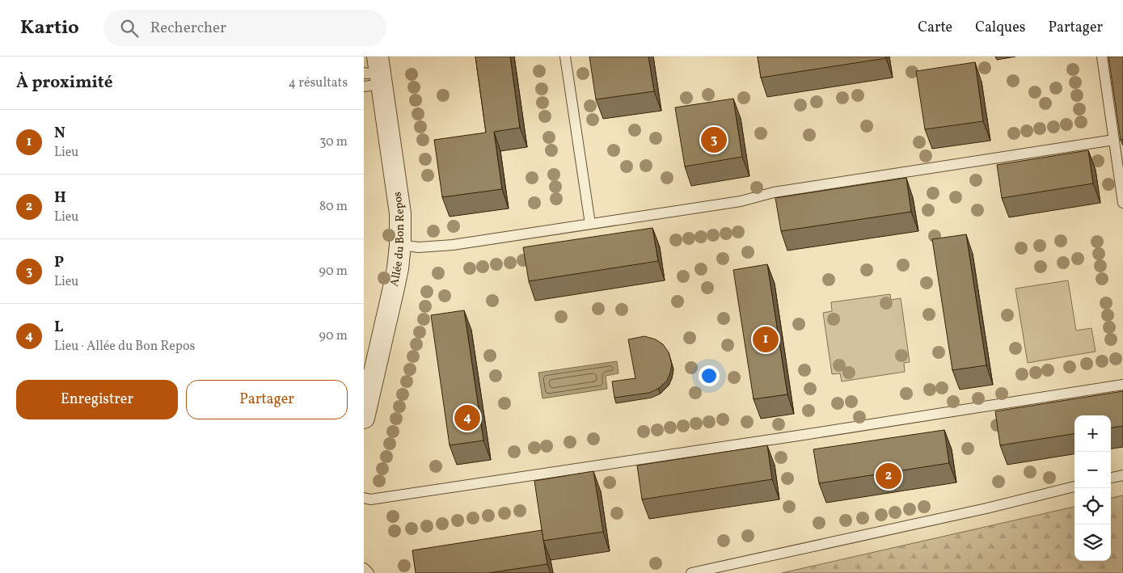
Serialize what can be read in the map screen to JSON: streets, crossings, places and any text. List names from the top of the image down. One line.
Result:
{"streets":{"street":["Allée du Bon Repos"]},"page":{"header":"Kartio","search":"Rechercher","nav":["Carte","Calques","Partager"],"heading":["À proximité","4 résultats"],"list":[{"mark":"1","name":"N","note":"Lieu","value":"30 m"},{"mark":"2","name":"H","note":"Lieu","value":"80 m"},{"mark":"3","name":"P","note":"Lieu","value":"90 m"},{"mark":"4","name":"L","note":"Lieu · Allée du Bon Repos","value":"90 m"}],"pins":["3","1","4","2"],"buttons":["Enregistrer","Partager"],"map_buttons":["+","−"]}}
